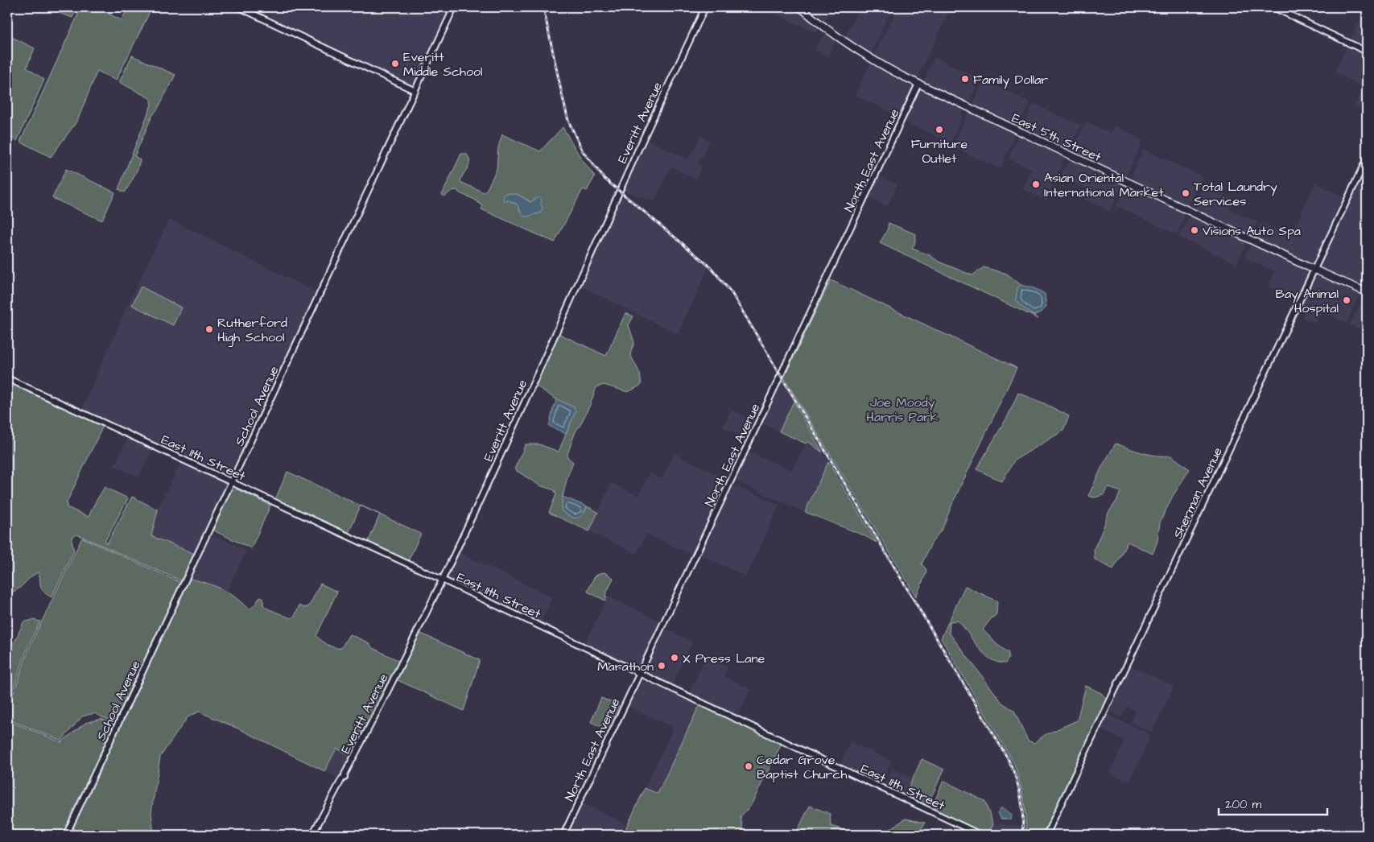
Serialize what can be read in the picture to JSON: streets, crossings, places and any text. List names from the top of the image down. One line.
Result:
{"streets":{"main road":["East 5th Street"],"street":["Everitt Avenue","North East Avenue","School Avenue","East 11th Street","Sherman Avenue"]},"crossings":[["Everitt Avenue","East 11th Street"],["East 5th Street","North East Avenue"],["East 5th Street","Sherman Avenue"],["North East Avenue","East 11th Street"],["School Avenue","East 11th Street"]],"parks":["Joe Moody Harris Park"],"places":["Everitt Middle School","Family Dollar","Furniture Outlet","Asian Oriental International Market","Total Laundry Services","Visions Auto Spa","Bay Animal Hospital","Rutherford High School","X Press Lane","Marathon","Cedar Grove Baptist Church"],"scale_bar":"200 m"}
